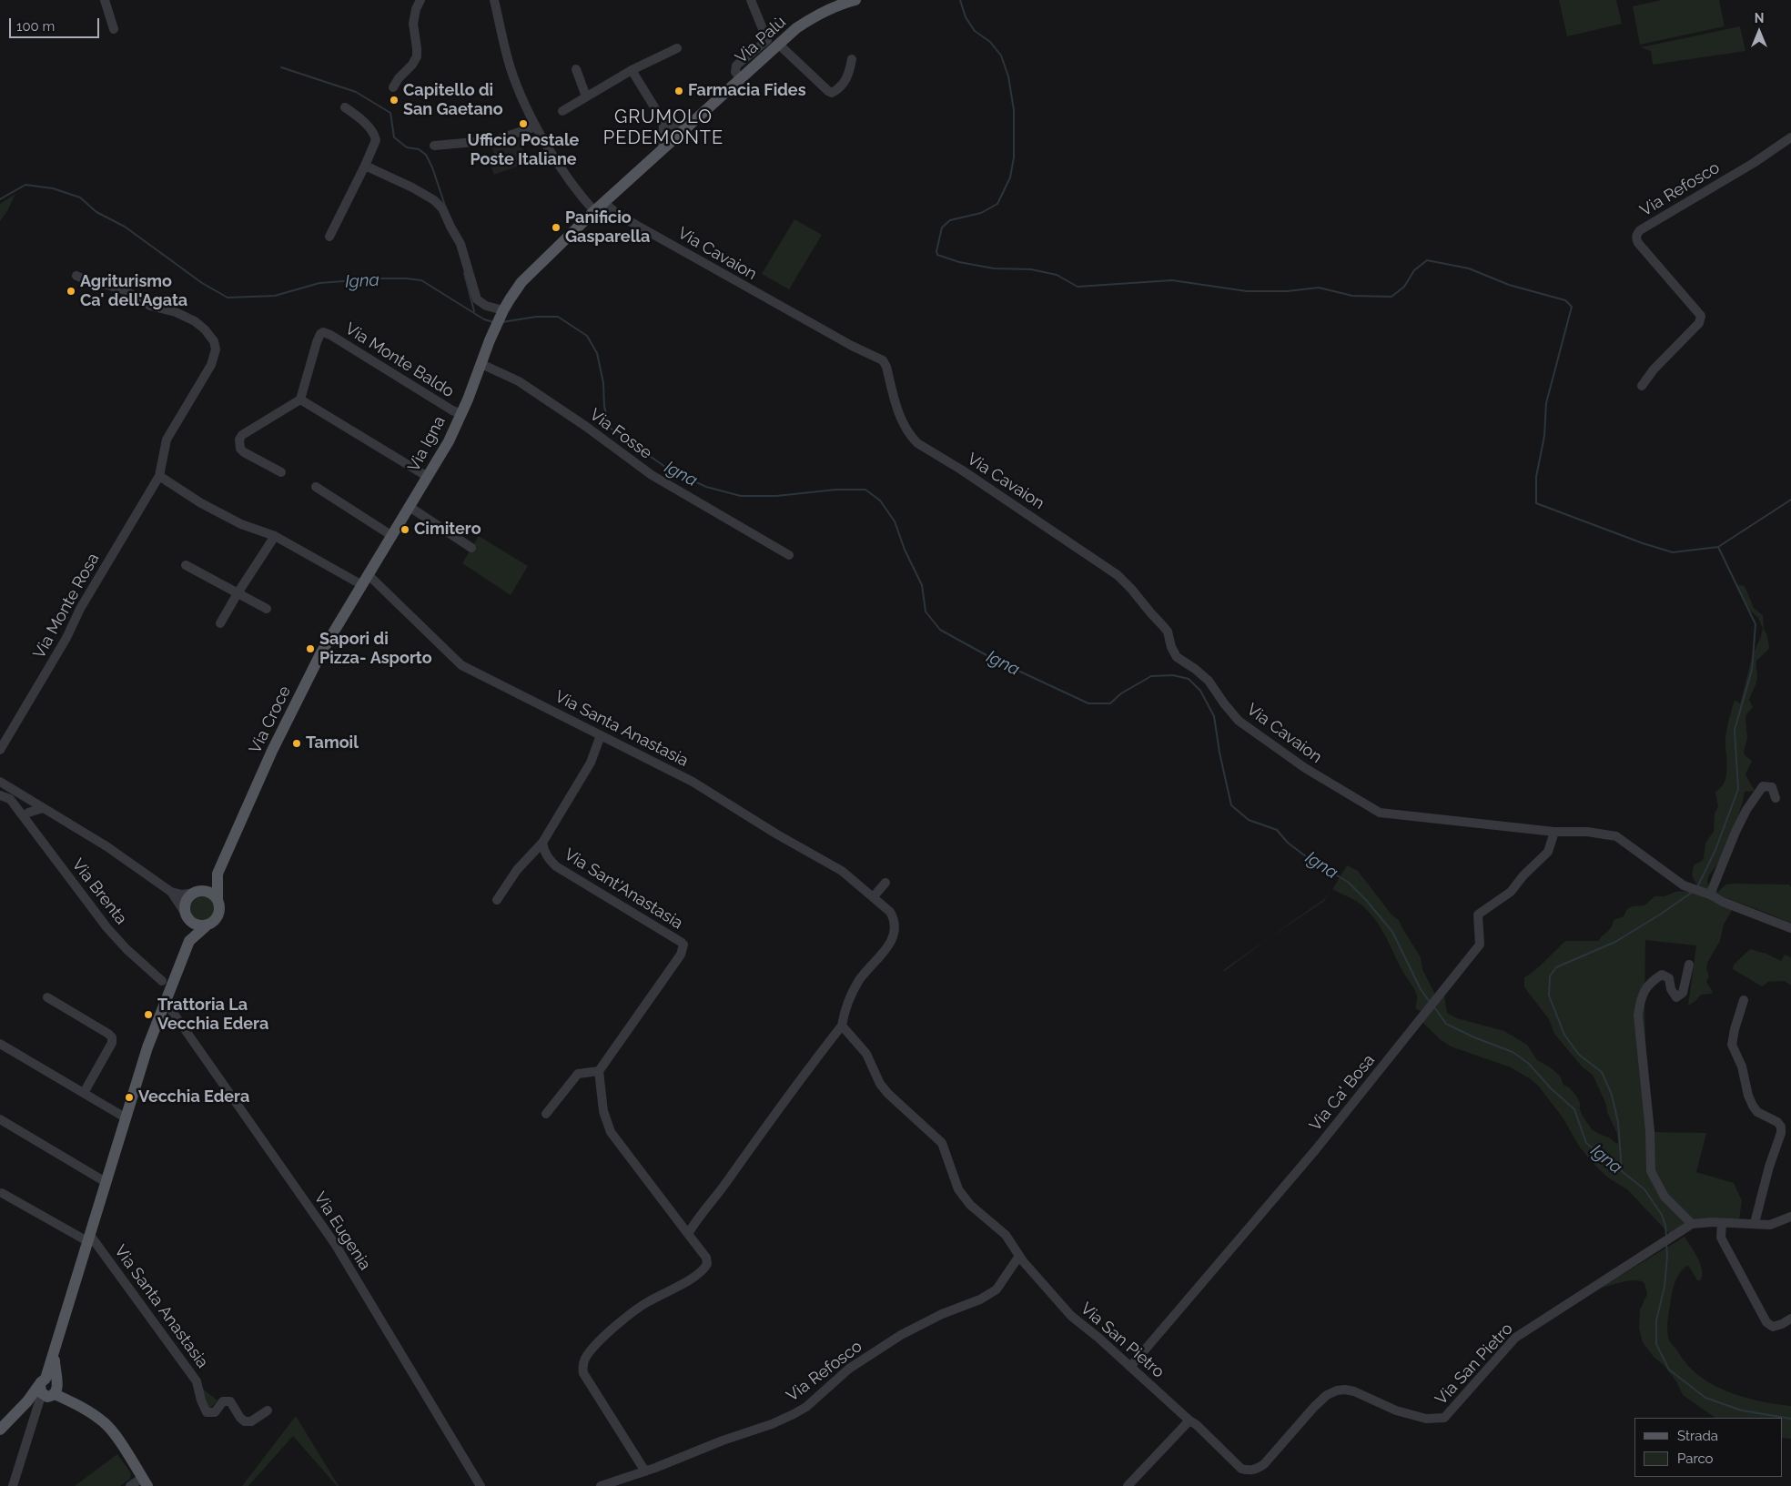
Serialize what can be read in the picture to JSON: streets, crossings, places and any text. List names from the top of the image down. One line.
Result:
{"streets":{"main road":["Via Palù","Via Igna","Via Croce"],"street":["Via Refosco","Via Cavaion","Via Monte Baldo","Via Fosse","Via Monte Rosa","Via Santa Anastasia","Via Sant'Anastasia","Via Brenta","Via Ca' Bosa","Via Eugenia","Via San Pietro"]},"crossings":[["Via Palù","Via Cavaion"],["Via Palù","Via Igna"],["Via Refosco","Via San Pietro"],["Via Cavaion","Via Ca' Bosa"],["Via Monte Baldo","Via Igna"],["Via Fosse","Via Igna"],["Via Igna","Via Croce"],["Via Igna","Via Santa Anastasia"],["Via Croce","Via Santa Anastasia"],["Via Croce","Via Brenta"],["Via Ca' Bosa","Via San Pietro"]],"districts":["GRUMOLO PEDEMONTE"],"water":["Igna"],"places":["Farmacia Fides","Capitello di San Gaetano","Ufficio Postale Poste Italiane","Panificio Gasparella","Agriturismo Ca' dell'Agata","Cimitero","Sapori di Pizza- Asporto","Tamoil","Trattoria La Vecchia Edera","Vecchia Edera"],"legend":["Strada","Parco"],"scale_bar":"100 m","north":"top"}
